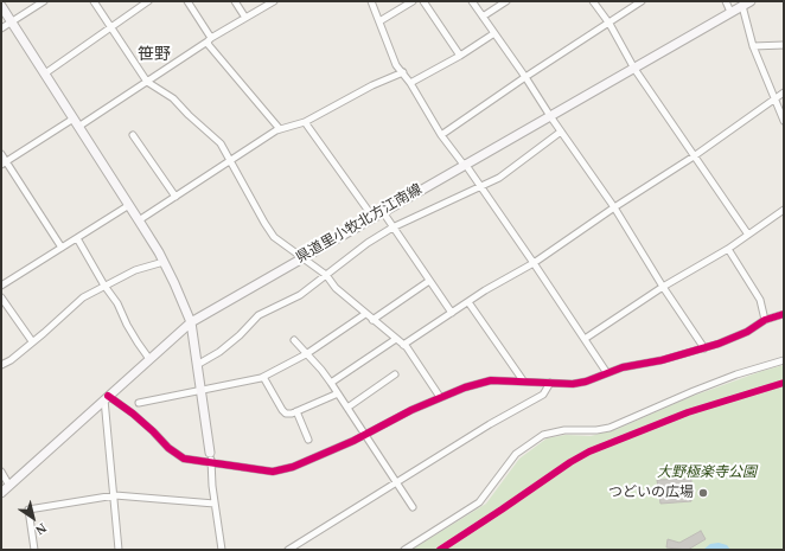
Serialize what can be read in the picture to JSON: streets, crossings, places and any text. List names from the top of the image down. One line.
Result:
{"streets":{"main road":["県道里小牧北方江南線"]},"districts":["笹野"],"parks":["大野極楽寺公園"],"places":["つどいの広場"],"north":"bottom right"}
